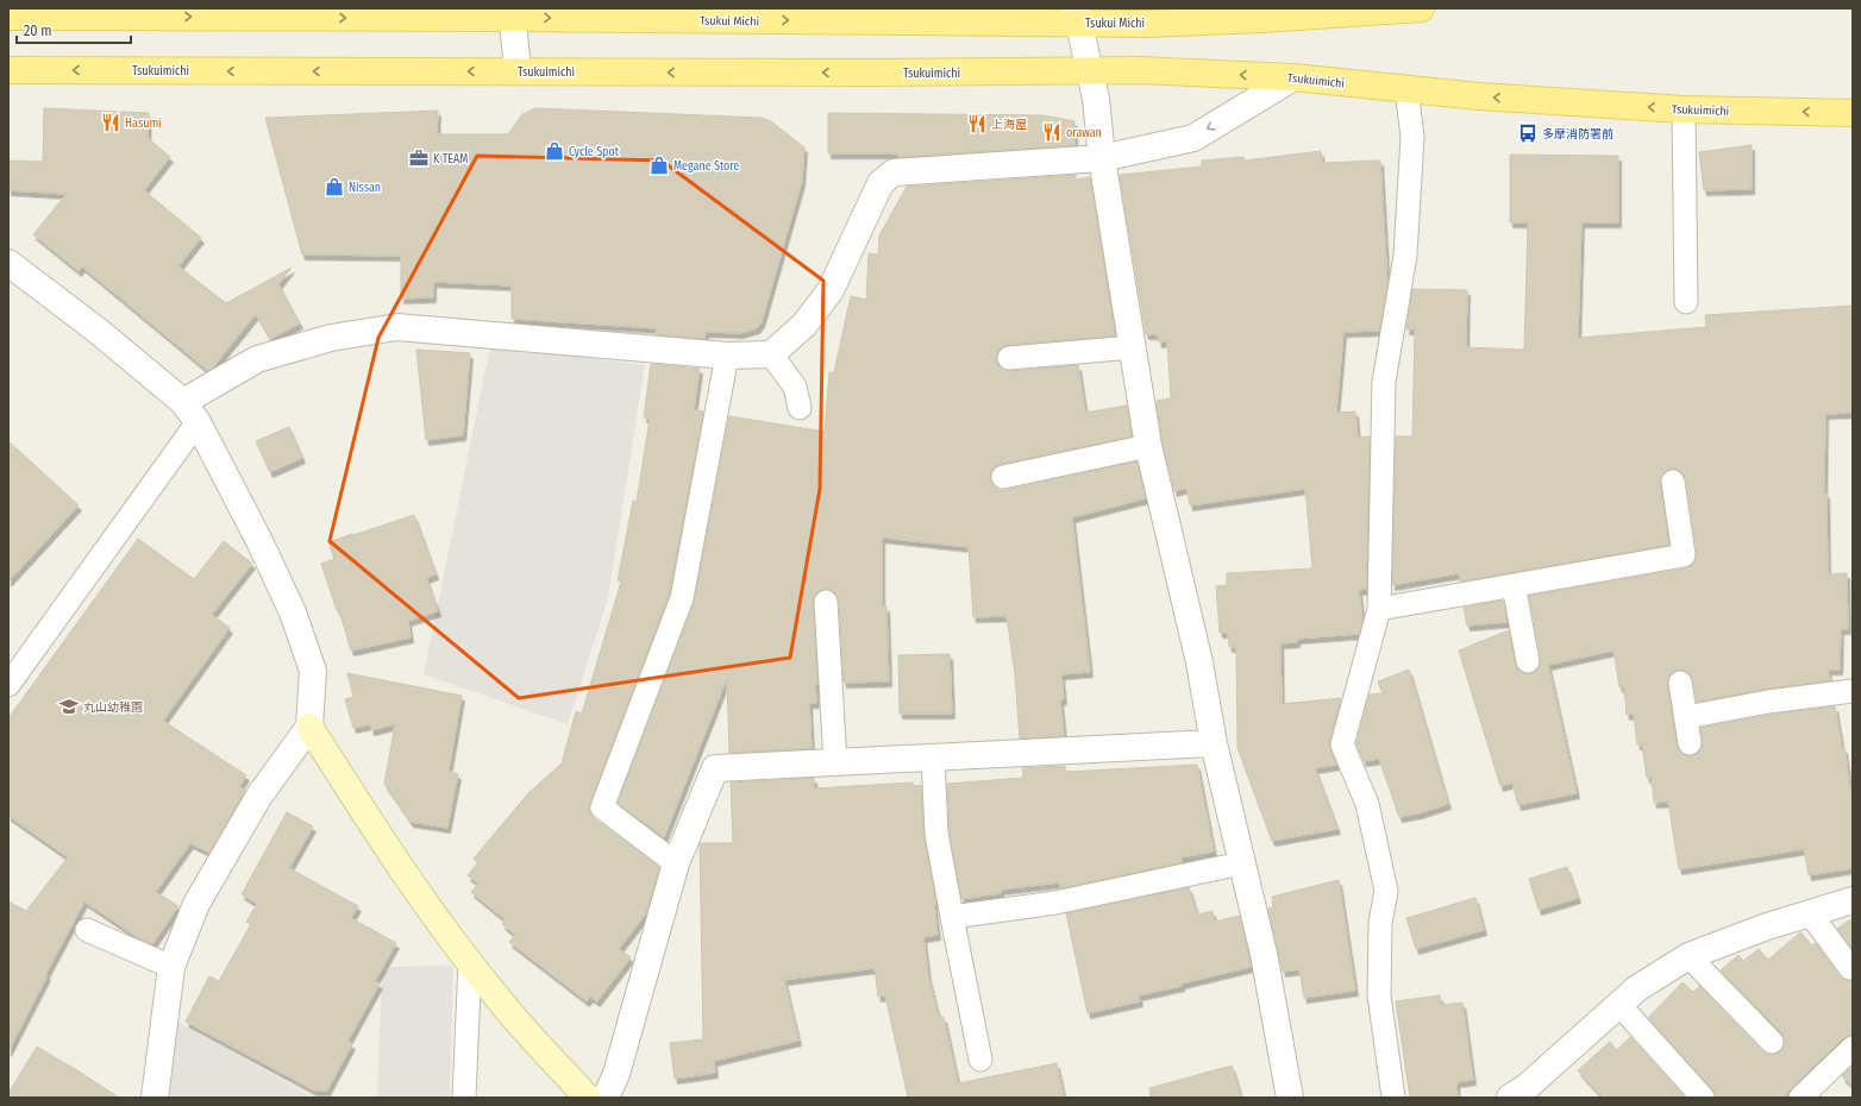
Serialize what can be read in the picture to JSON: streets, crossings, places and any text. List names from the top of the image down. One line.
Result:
{"streets":{"main road":["Tsukui Michi","Tsukuimichi"]},"one_way":["Tsukui Michi","Tsukuimichi"],"places":{"restaurant":["Hasumi","上海屋","orawan"],"bus stop":["多摩消防署前"],"shop":["Cycle Spot","Megane Store","Nissan"],"office":["K TEAM"],"school or university":["丸山幼稚園"]},"scale_bar":"20 m"}
